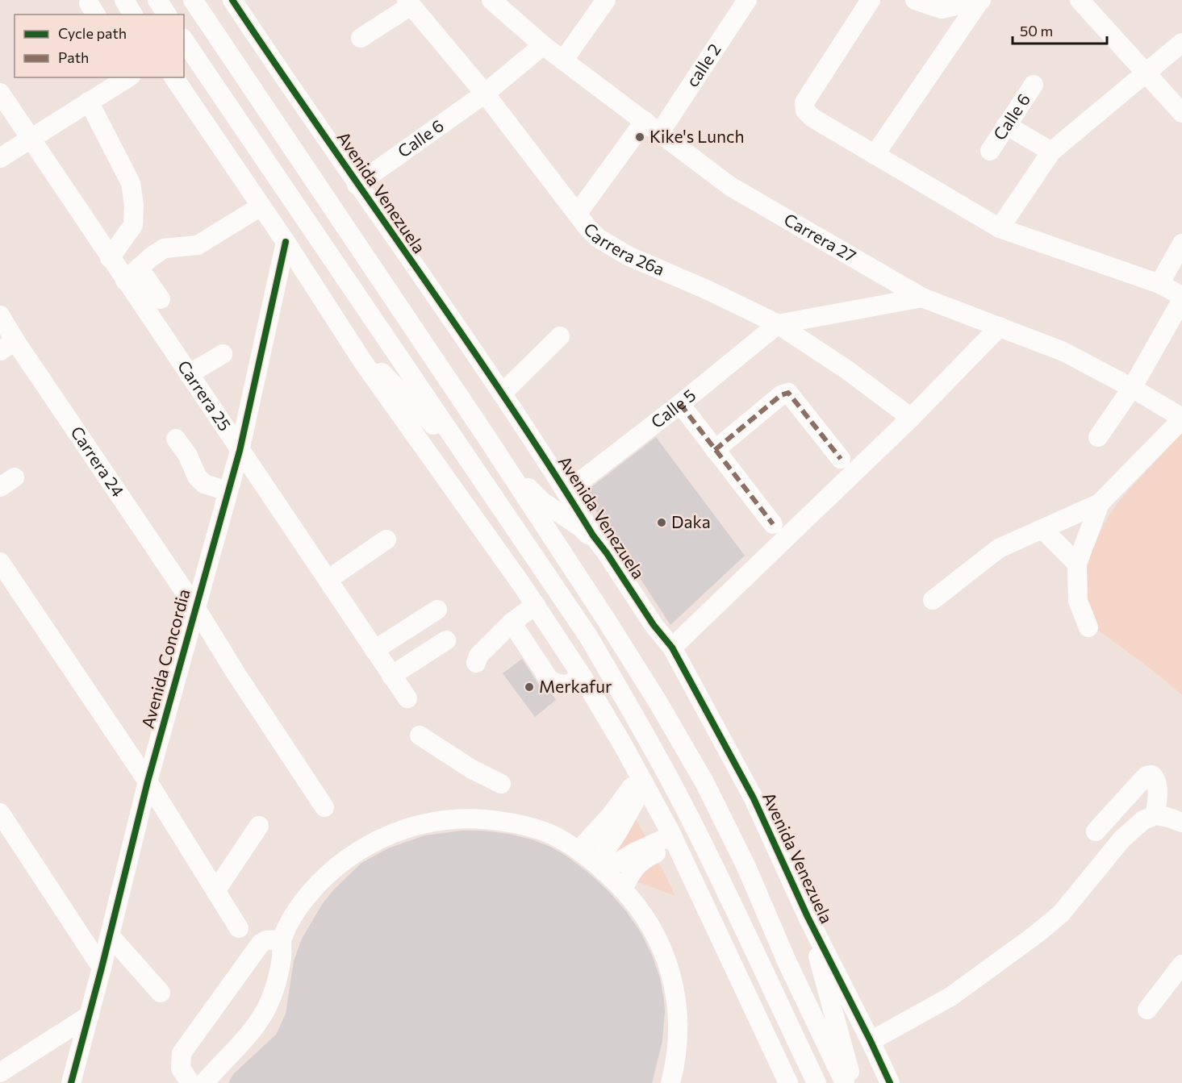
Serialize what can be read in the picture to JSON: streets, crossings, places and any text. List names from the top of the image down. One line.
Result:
{"streets":{"street":["calle 2","Calle 6","Avenida Venezuela","Carrera 27","Carrera 26a","Carrera 25","Calle 5","Carrera 24","Avenida Concordia"]},"crossings":[["calle 2","Carrera 27"],["calle 2","Carrera 26a"],["Calle 6","Avenida Venezuela"],["Calle 6","Carrera 27"],["Calle 6","Carrera 26a"],["Avenida Venezuela","Calle 5"],["Carrera 26a","Calle 5"],["Carrera 25","Avenida Concordia"],["Carrera 24","Avenida Concordia"]],"places":["Kike's Lunch","Daka","Merkafur"],"legend":["Cycle path","Path"],"scale_bar":"50 m"}
